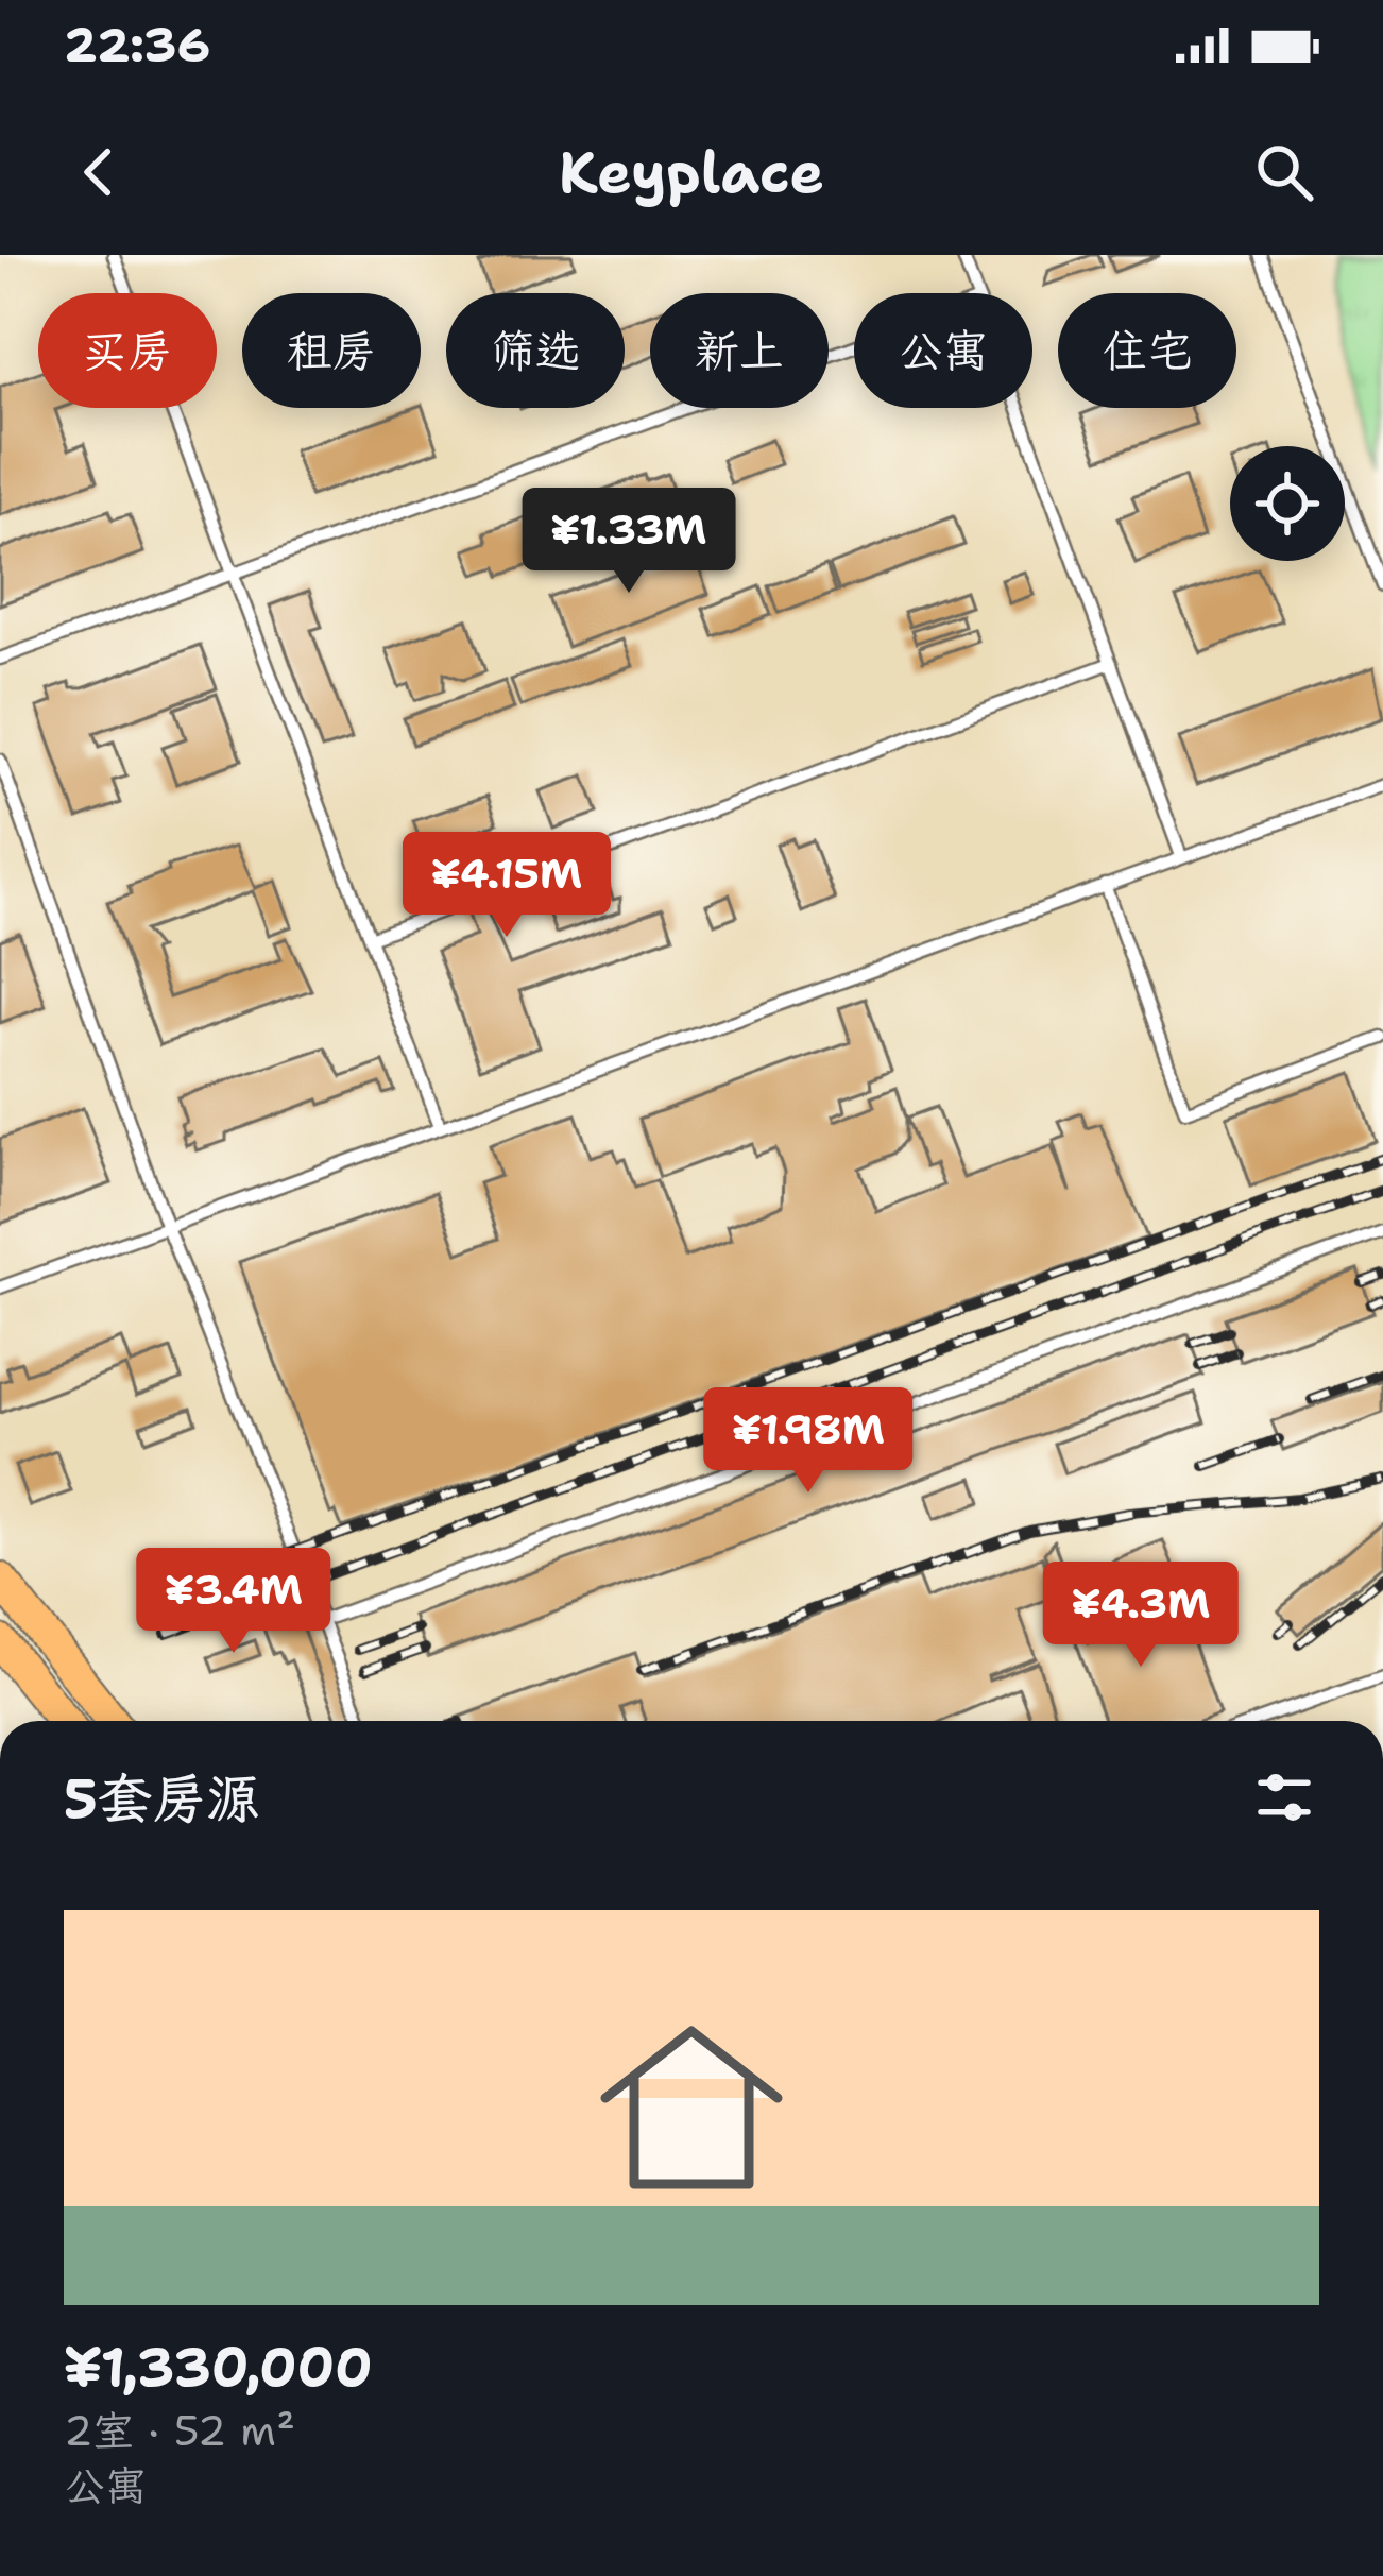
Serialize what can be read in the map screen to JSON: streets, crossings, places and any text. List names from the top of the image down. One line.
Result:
{"page":{"status":"22:36","header":"Keyplace","chip":["买房","租房","筛选","新上","公寓","住宅"],"price":["¥1.33M","¥4.15M","¥1.98M","¥3.4M","¥4.3M"],"heading":"5套房源","list":[{"name":"¥1,330,000","note":"2室 · 52 m² · 公寓"}]}}
